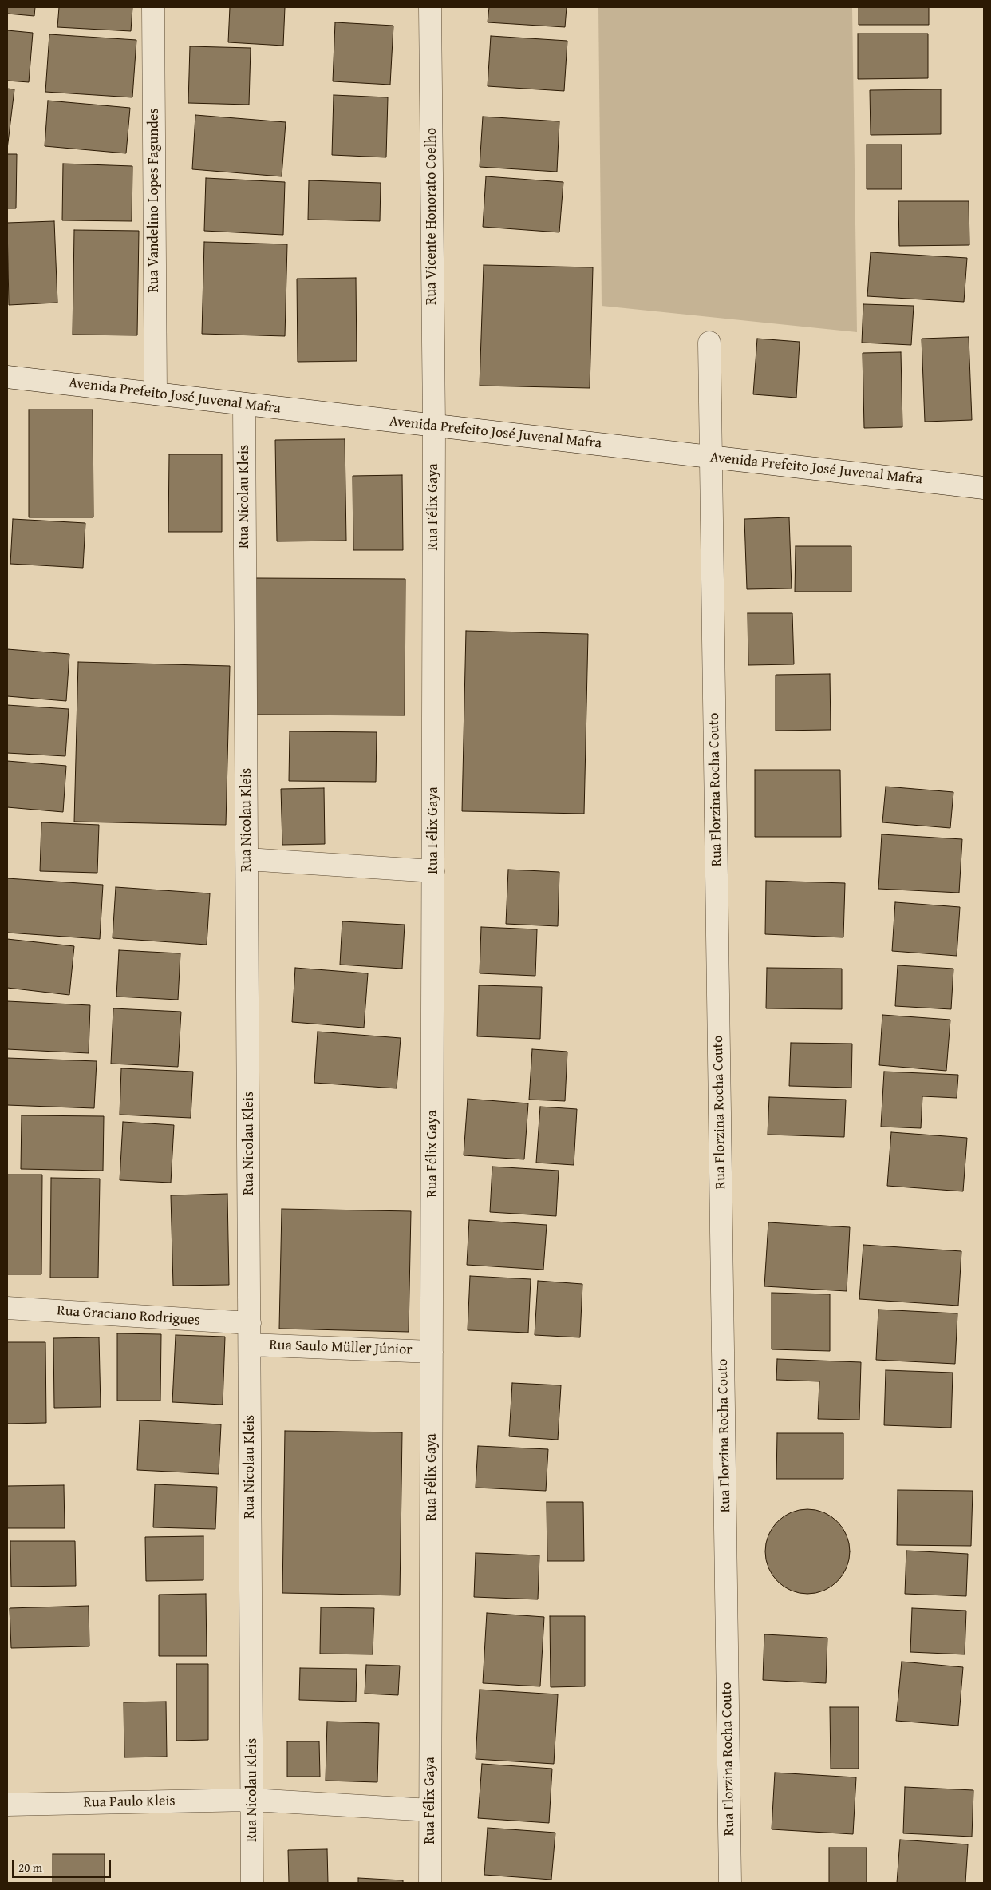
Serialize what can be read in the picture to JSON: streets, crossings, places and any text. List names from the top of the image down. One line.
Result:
{"streets":{"street":["Rua Vandelino Lopes Fagundes","Rua Vicente Honorato Coelho","Avenida Prefeito José Juvenal Mafra","Rua Nicolau Kleis","Rua Félix Gaya","Rua Florzina Rocha Couto","Rua Graciano Rodrigues","Rua Saulo Müller Júnior","Rua Paulo Kleis"]},"crossings":[["Rua Vandelino Lopes Fagundes","Avenida Prefeito José Juvenal Mafra"],["Rua Vicente Honorato Coelho","Avenida Prefeito José Juvenal Mafra"],["Rua Vicente Honorato Coelho","Rua Félix Gaya"],["Avenida Prefeito José Juvenal Mafra","Rua Nicolau Kleis"],["Avenida Prefeito José Juvenal Mafra","Rua Félix Gaya"],["Avenida Prefeito José Juvenal Mafra","Rua Florzina Rocha Couto"],["Rua Nicolau Kleis","Rua Graciano Rodrigues"],["Rua Nicolau Kleis","Rua Saulo Müller Júnior"],["Rua Nicolau Kleis","Rua Paulo Kleis"],["Rua Félix Gaya","Rua Saulo Müller Júnior"],["Rua Félix Gaya","Rua Paulo Kleis"]],"scale_bar":"20 m"}
